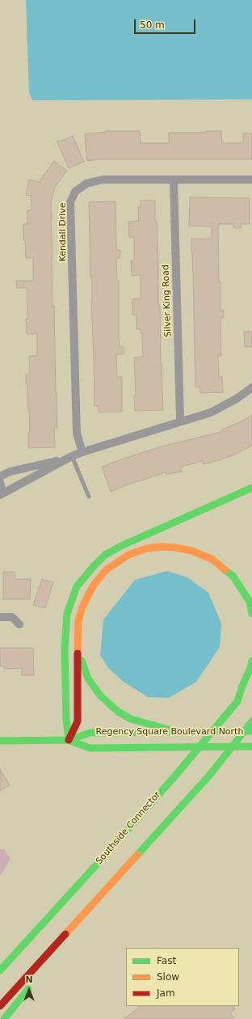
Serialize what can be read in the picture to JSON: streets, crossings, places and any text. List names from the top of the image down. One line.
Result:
{"streets":{"main road":["Regency Square Boulevard North","Southside Connector"],"street":["Kendall Drive","Silver King Road"]},"crossings":[["Kendall Drive","Silver King Road"]],"legend":["Fast","Slow","Jam"],"scale_bar":"50 m","north":"top"}
